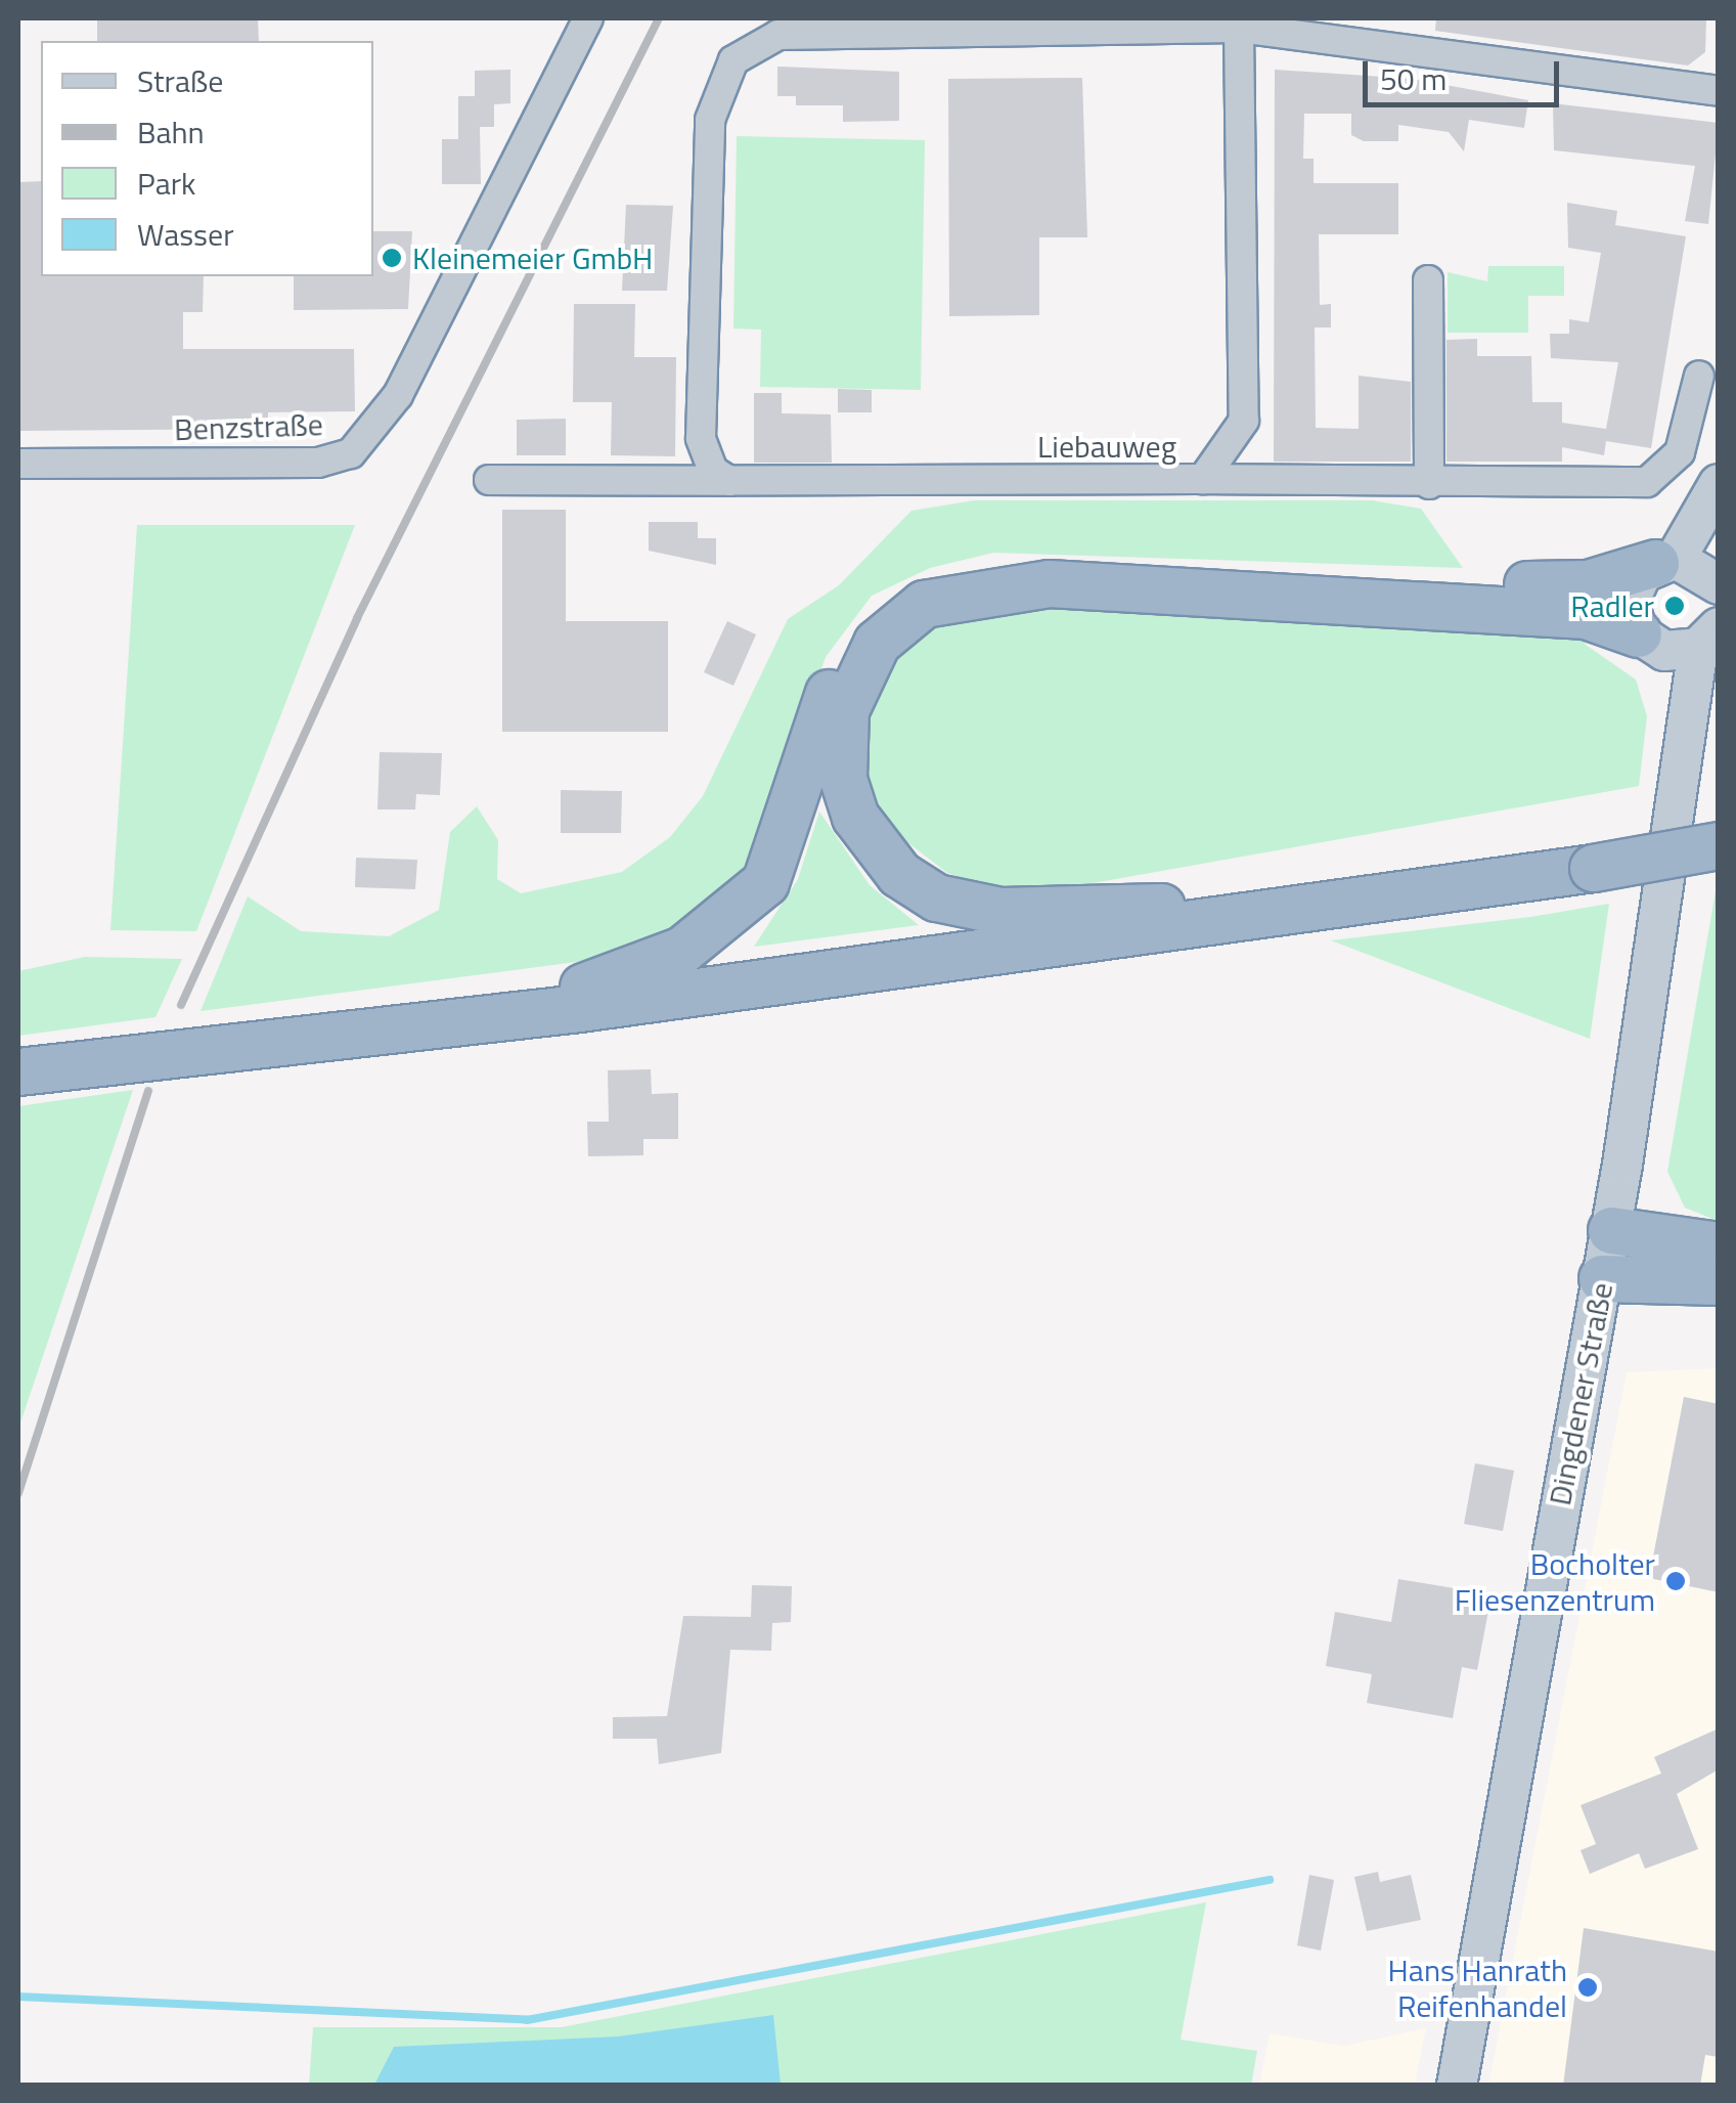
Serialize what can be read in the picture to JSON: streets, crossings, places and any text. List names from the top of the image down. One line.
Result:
{"streets":{"main road":["Dingdener Straße"],"street":["Benzstraße","Liebauweg"]},"places":["Kleinemeier GmbH","Radler","Bocholter Fliesenzentrum","Hans Hanrath Reifenhandel"],"legend":["Straße","Bahn","Park","Wasser"],"scale_bar":"50 m"}
